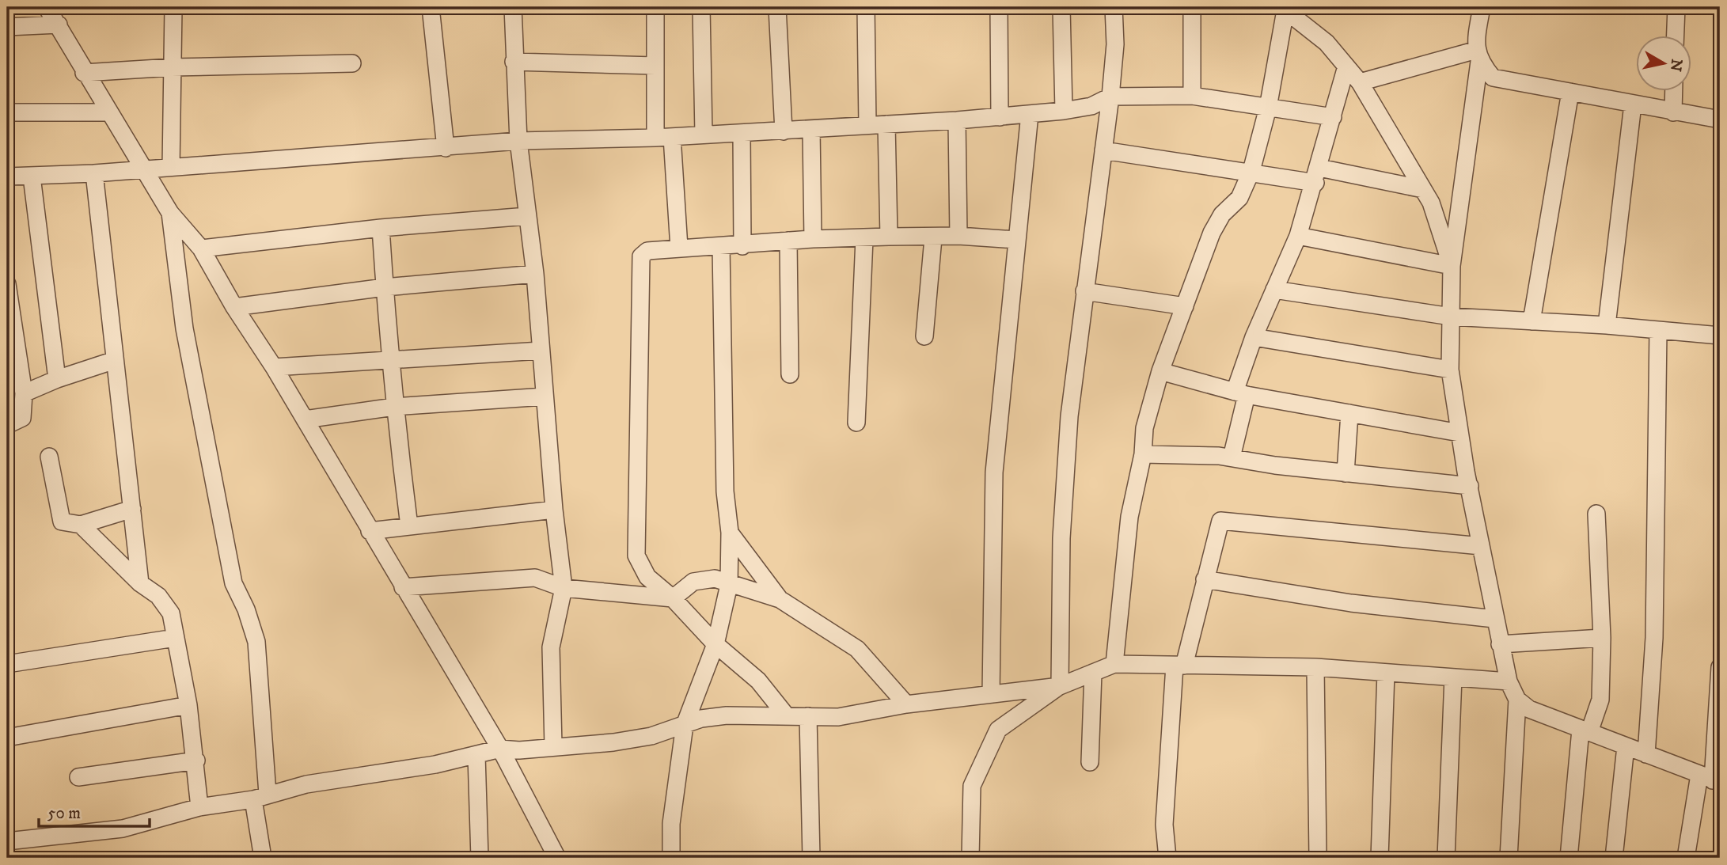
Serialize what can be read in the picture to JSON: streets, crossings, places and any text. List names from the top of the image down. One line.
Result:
{"scale_bar":"50 m","north":"right"}
